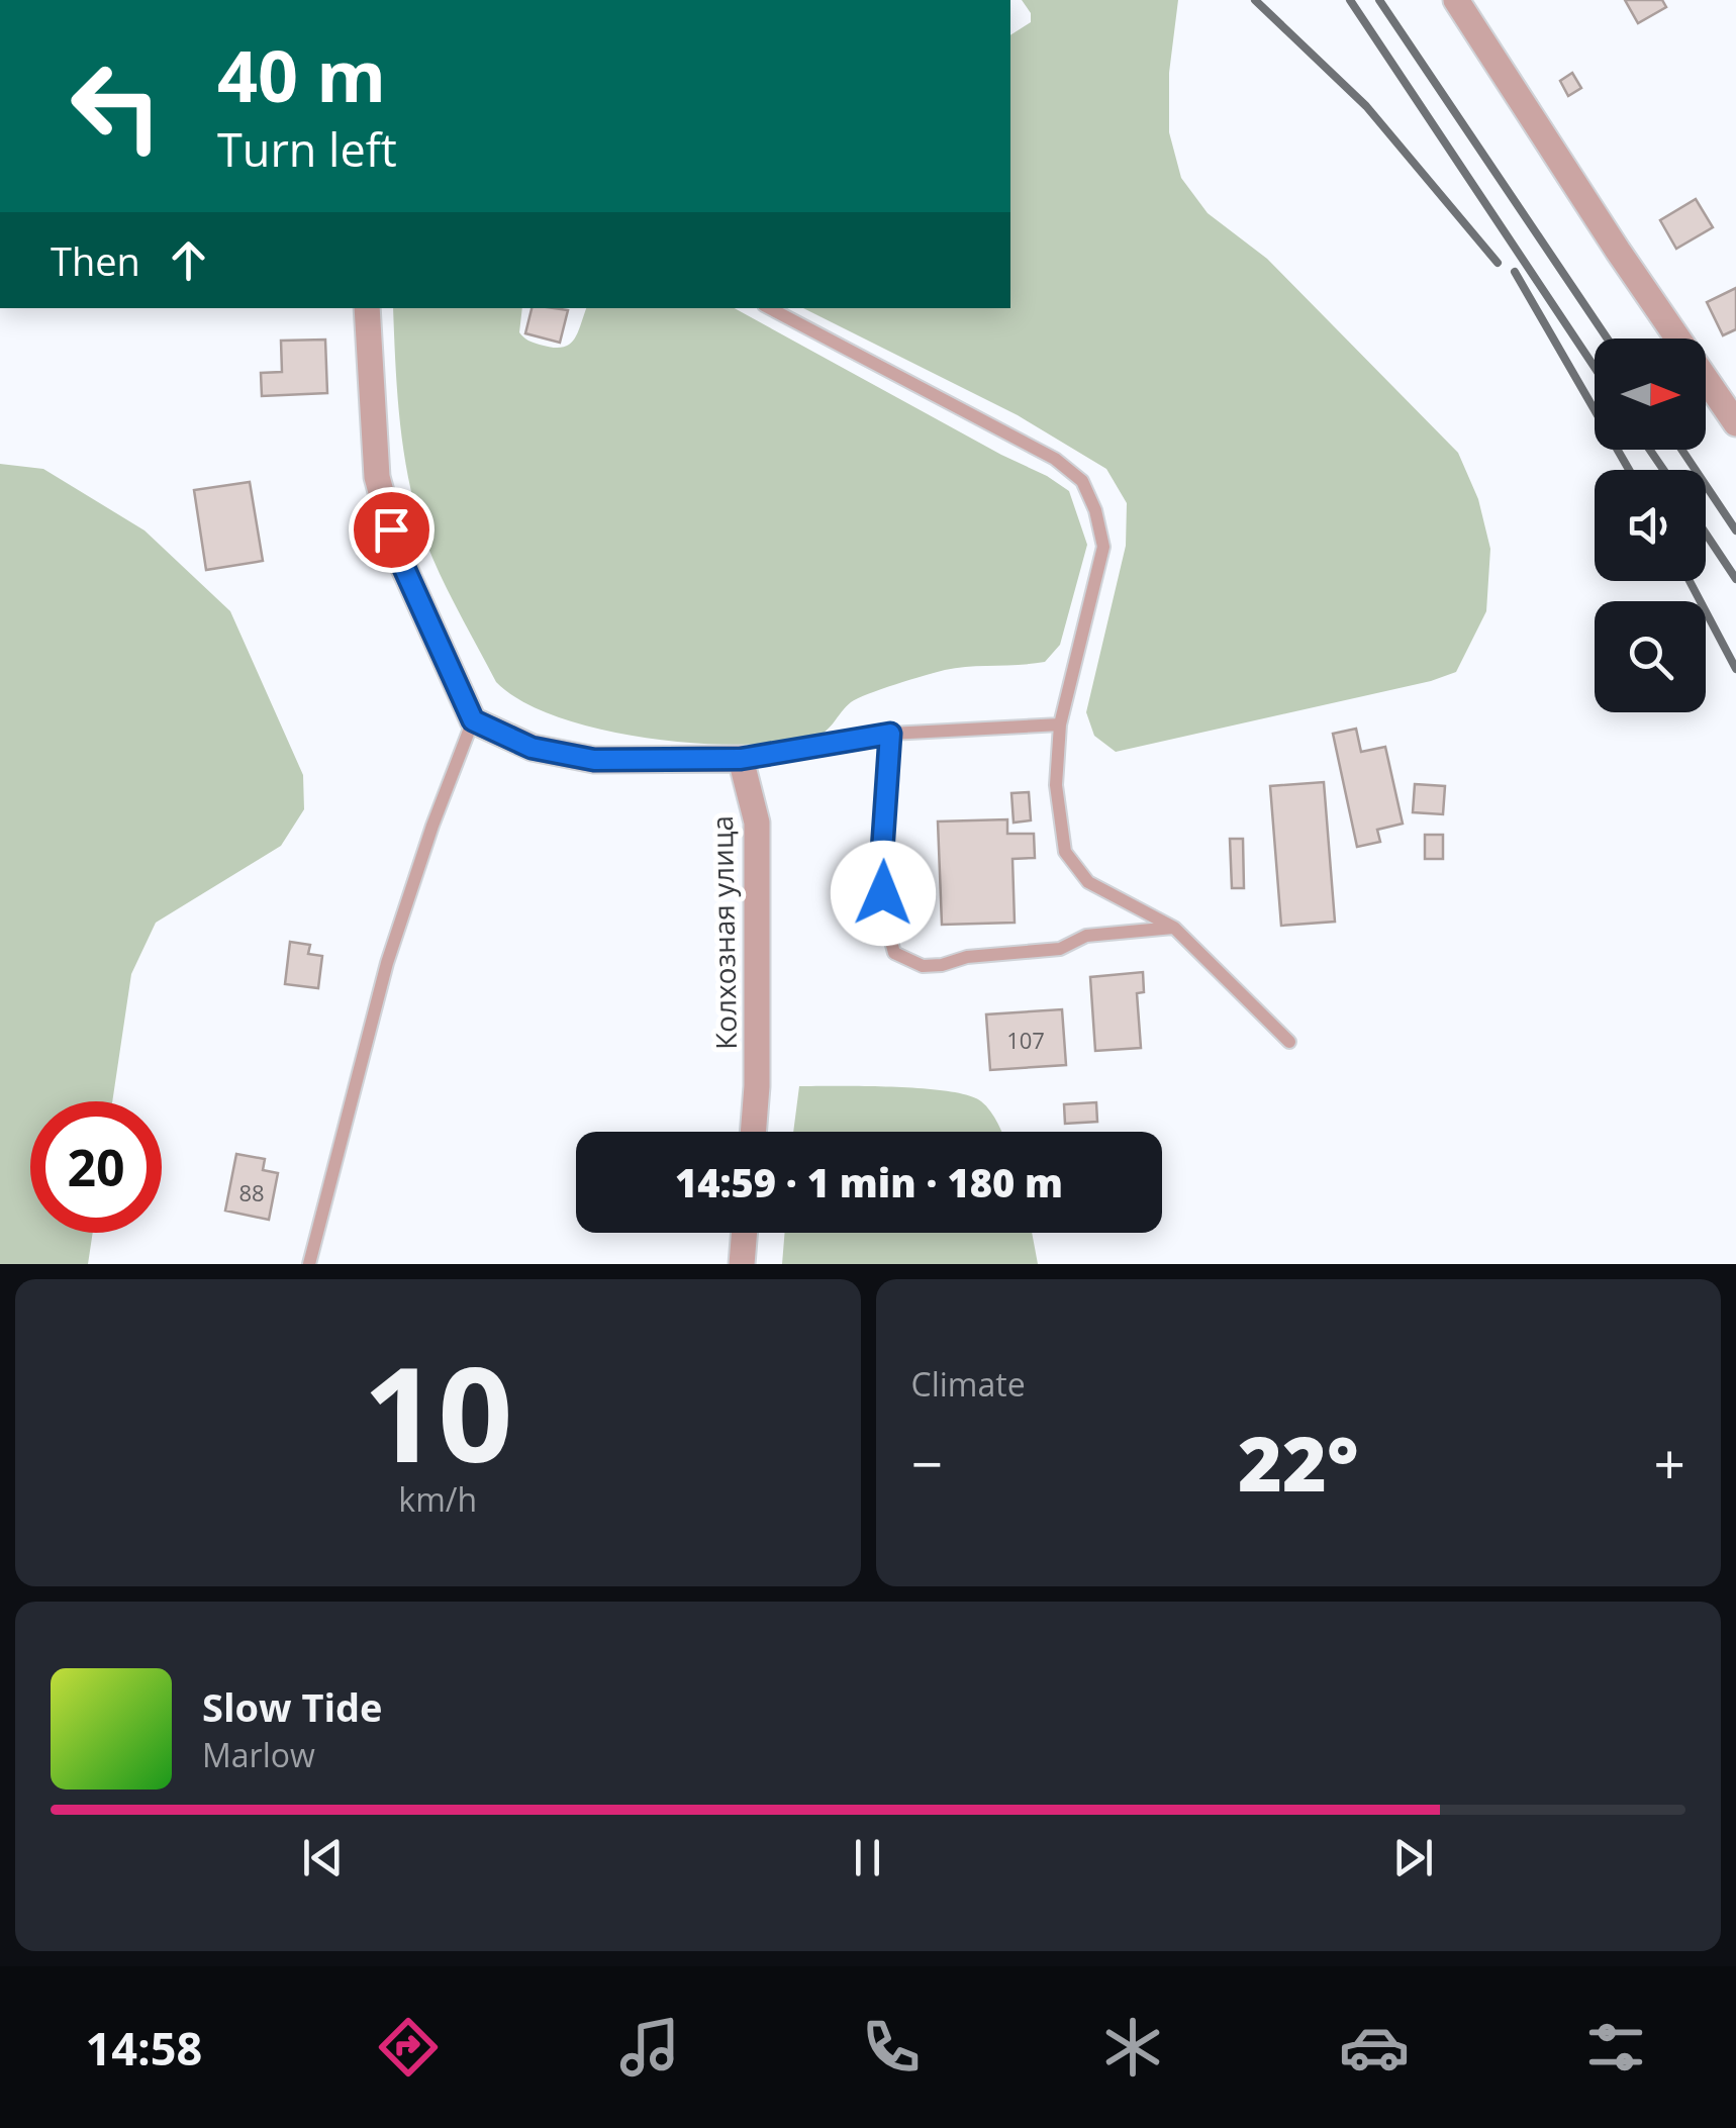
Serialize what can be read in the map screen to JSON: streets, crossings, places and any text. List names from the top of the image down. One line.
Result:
{"streets":{"street":["Колхозная улица"]},"house_numbers":["107","88"],"north":"right","page":{"turn":["40 m","Turn left"],"then":"Then","limit":"20","trip":"14:59 · 1 min · 180 m","tile":[["10","km/h"],"Climate"],"heat":["−","22°","+"],"song":["Slow Tide","Marlow"],"tabs":"14:58"}}
